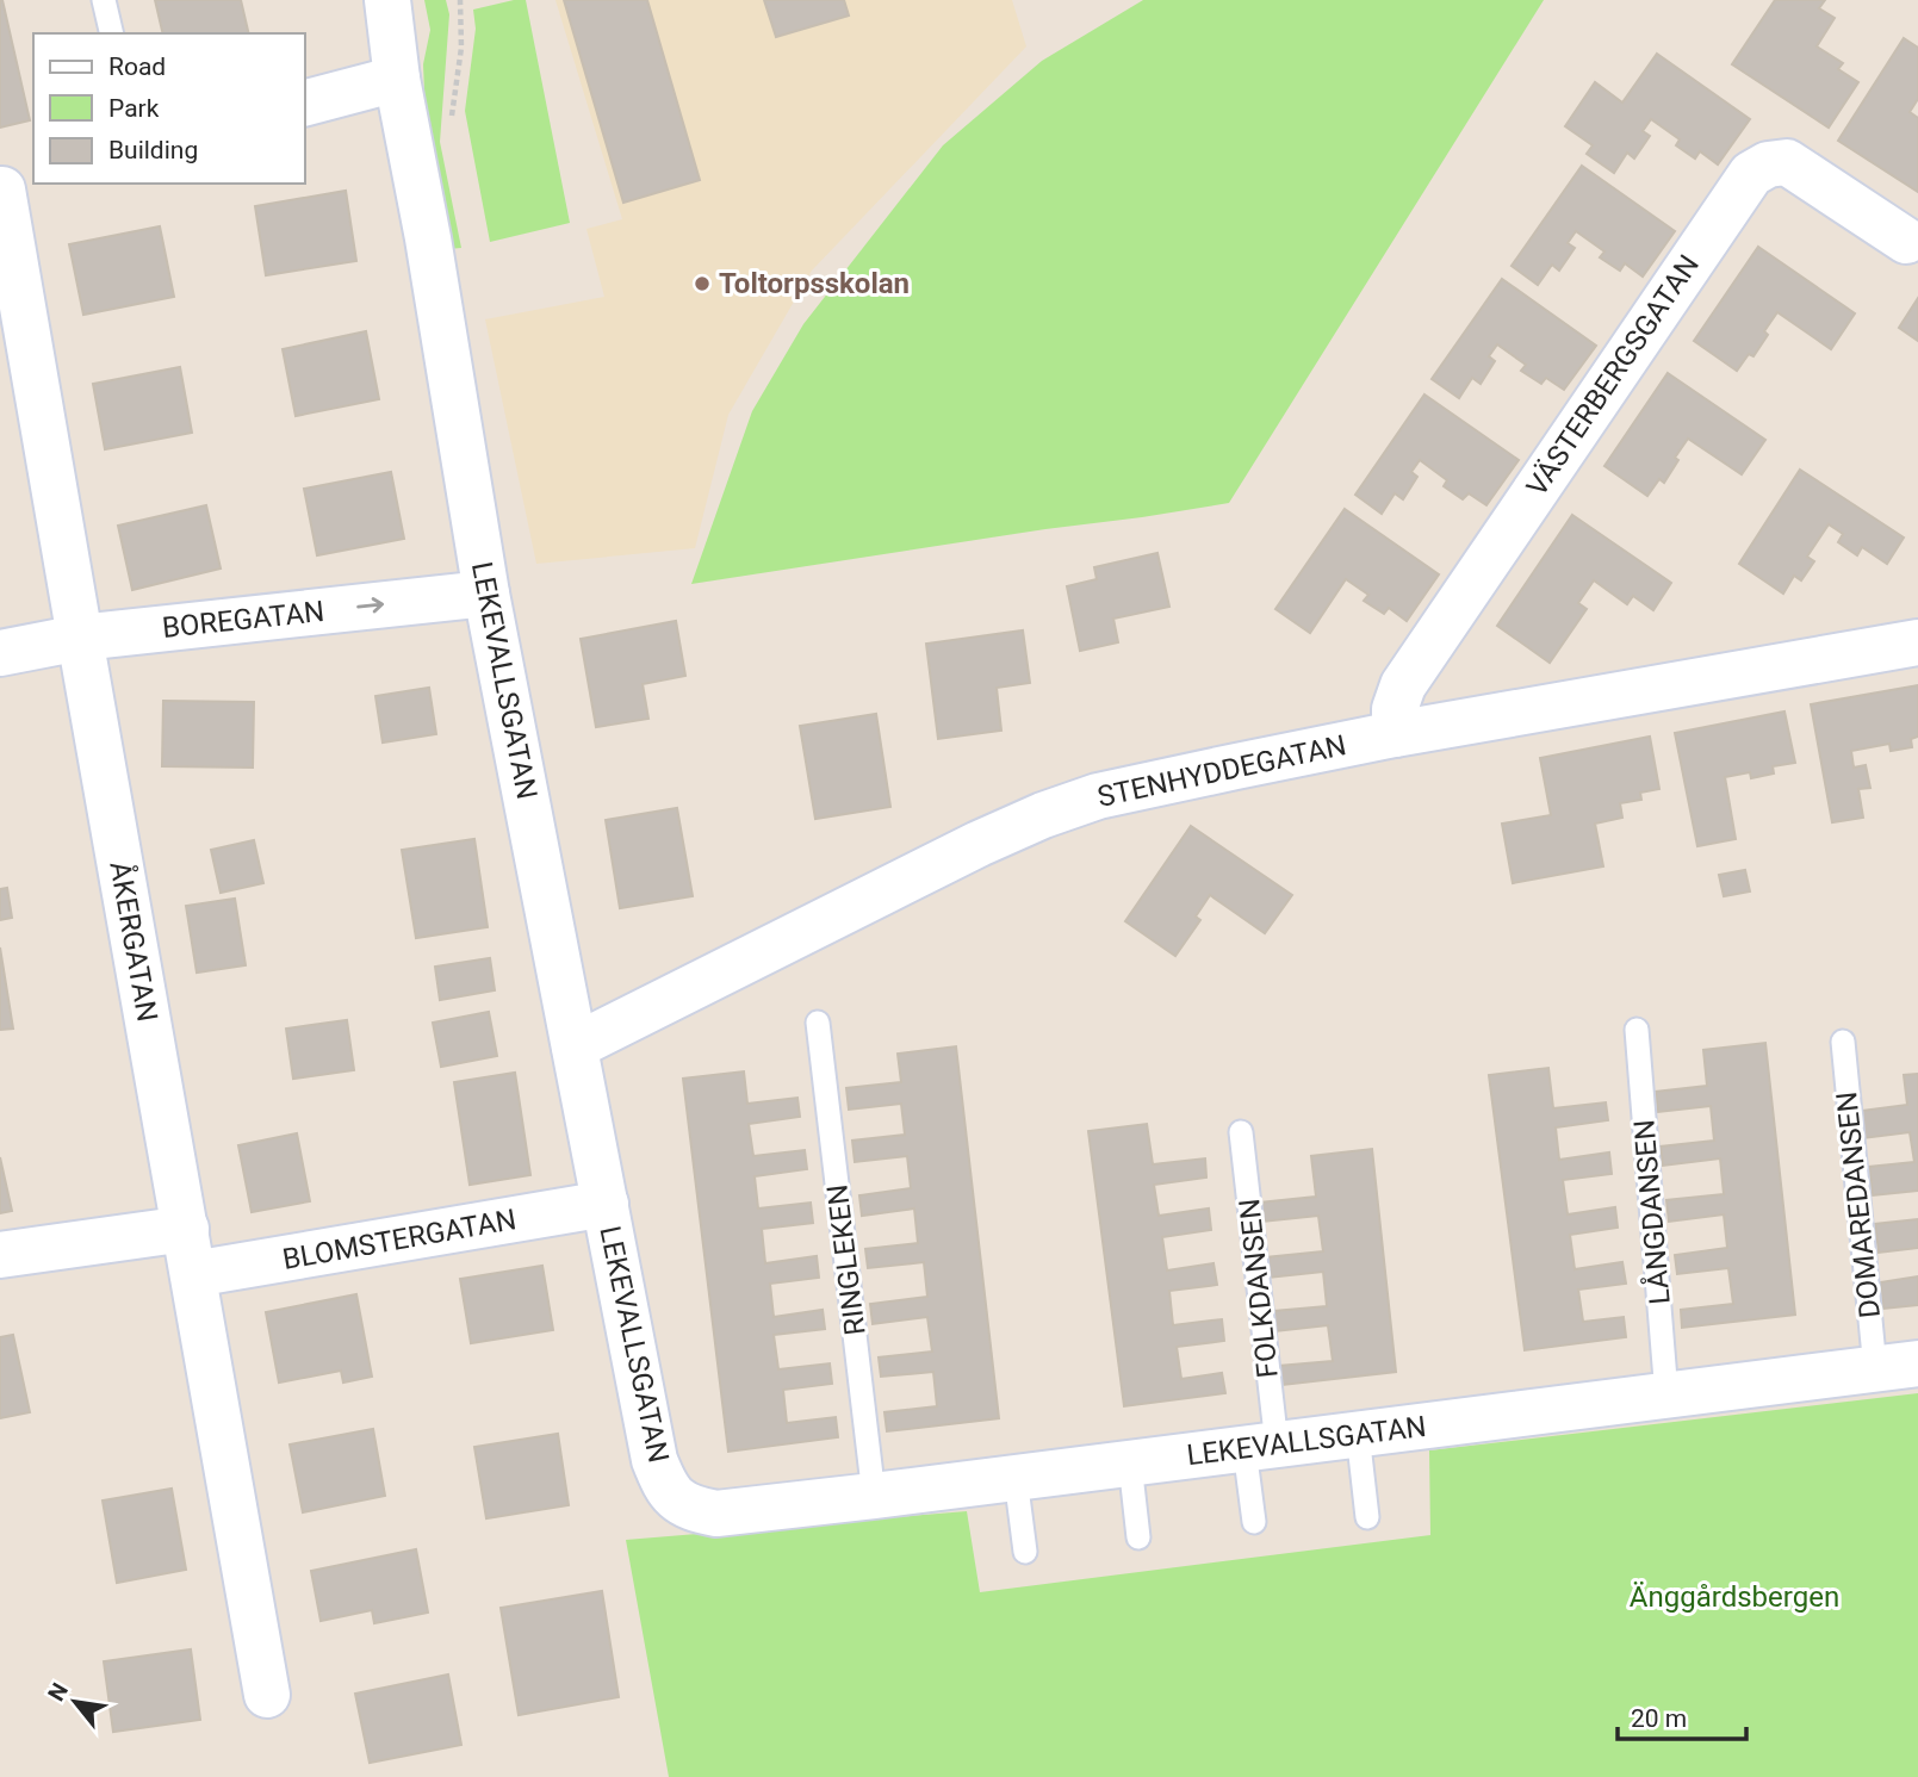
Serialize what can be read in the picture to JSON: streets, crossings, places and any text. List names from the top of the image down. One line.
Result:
{"streets":{"street":["VÄSTERBERGSGATAN","BOREGATAN","LEKEVALLSGATAN","STENHYDDEGATAN","ÅKERGATAN","BLOMSTERGATAN"],"lane":["DOMAREDANSEN","LÅNGDANSEN","RINGLEKEN","FOLKDANSEN"]},"crossings":[["VÄSTERBERGSGATAN","STENHYDDEGATAN"],["BOREGATAN","LEKEVALLSGATAN"],["BOREGATAN","ÅKERGATAN"],["LEKEVALLSGATAN","STENHYDDEGATAN"],["LEKEVALLSGATAN","DOMAREDANSEN"],["LEKEVALLSGATAN","LÅNGDANSEN"],["LEKEVALLSGATAN","BLOMSTERGATAN"],["LEKEVALLSGATAN","RINGLEKEN"],["LEKEVALLSGATAN","FOLKDANSEN"],["ÅKERGATAN","BLOMSTERGATAN"]],"one_way":["BOREGATAN"],"parks":["Änggårdsbergen"],"places":["Toltorpsskolan"],"legend":["Road","Park","Building"],"scale_bar":"20 m","north":"top left"}
